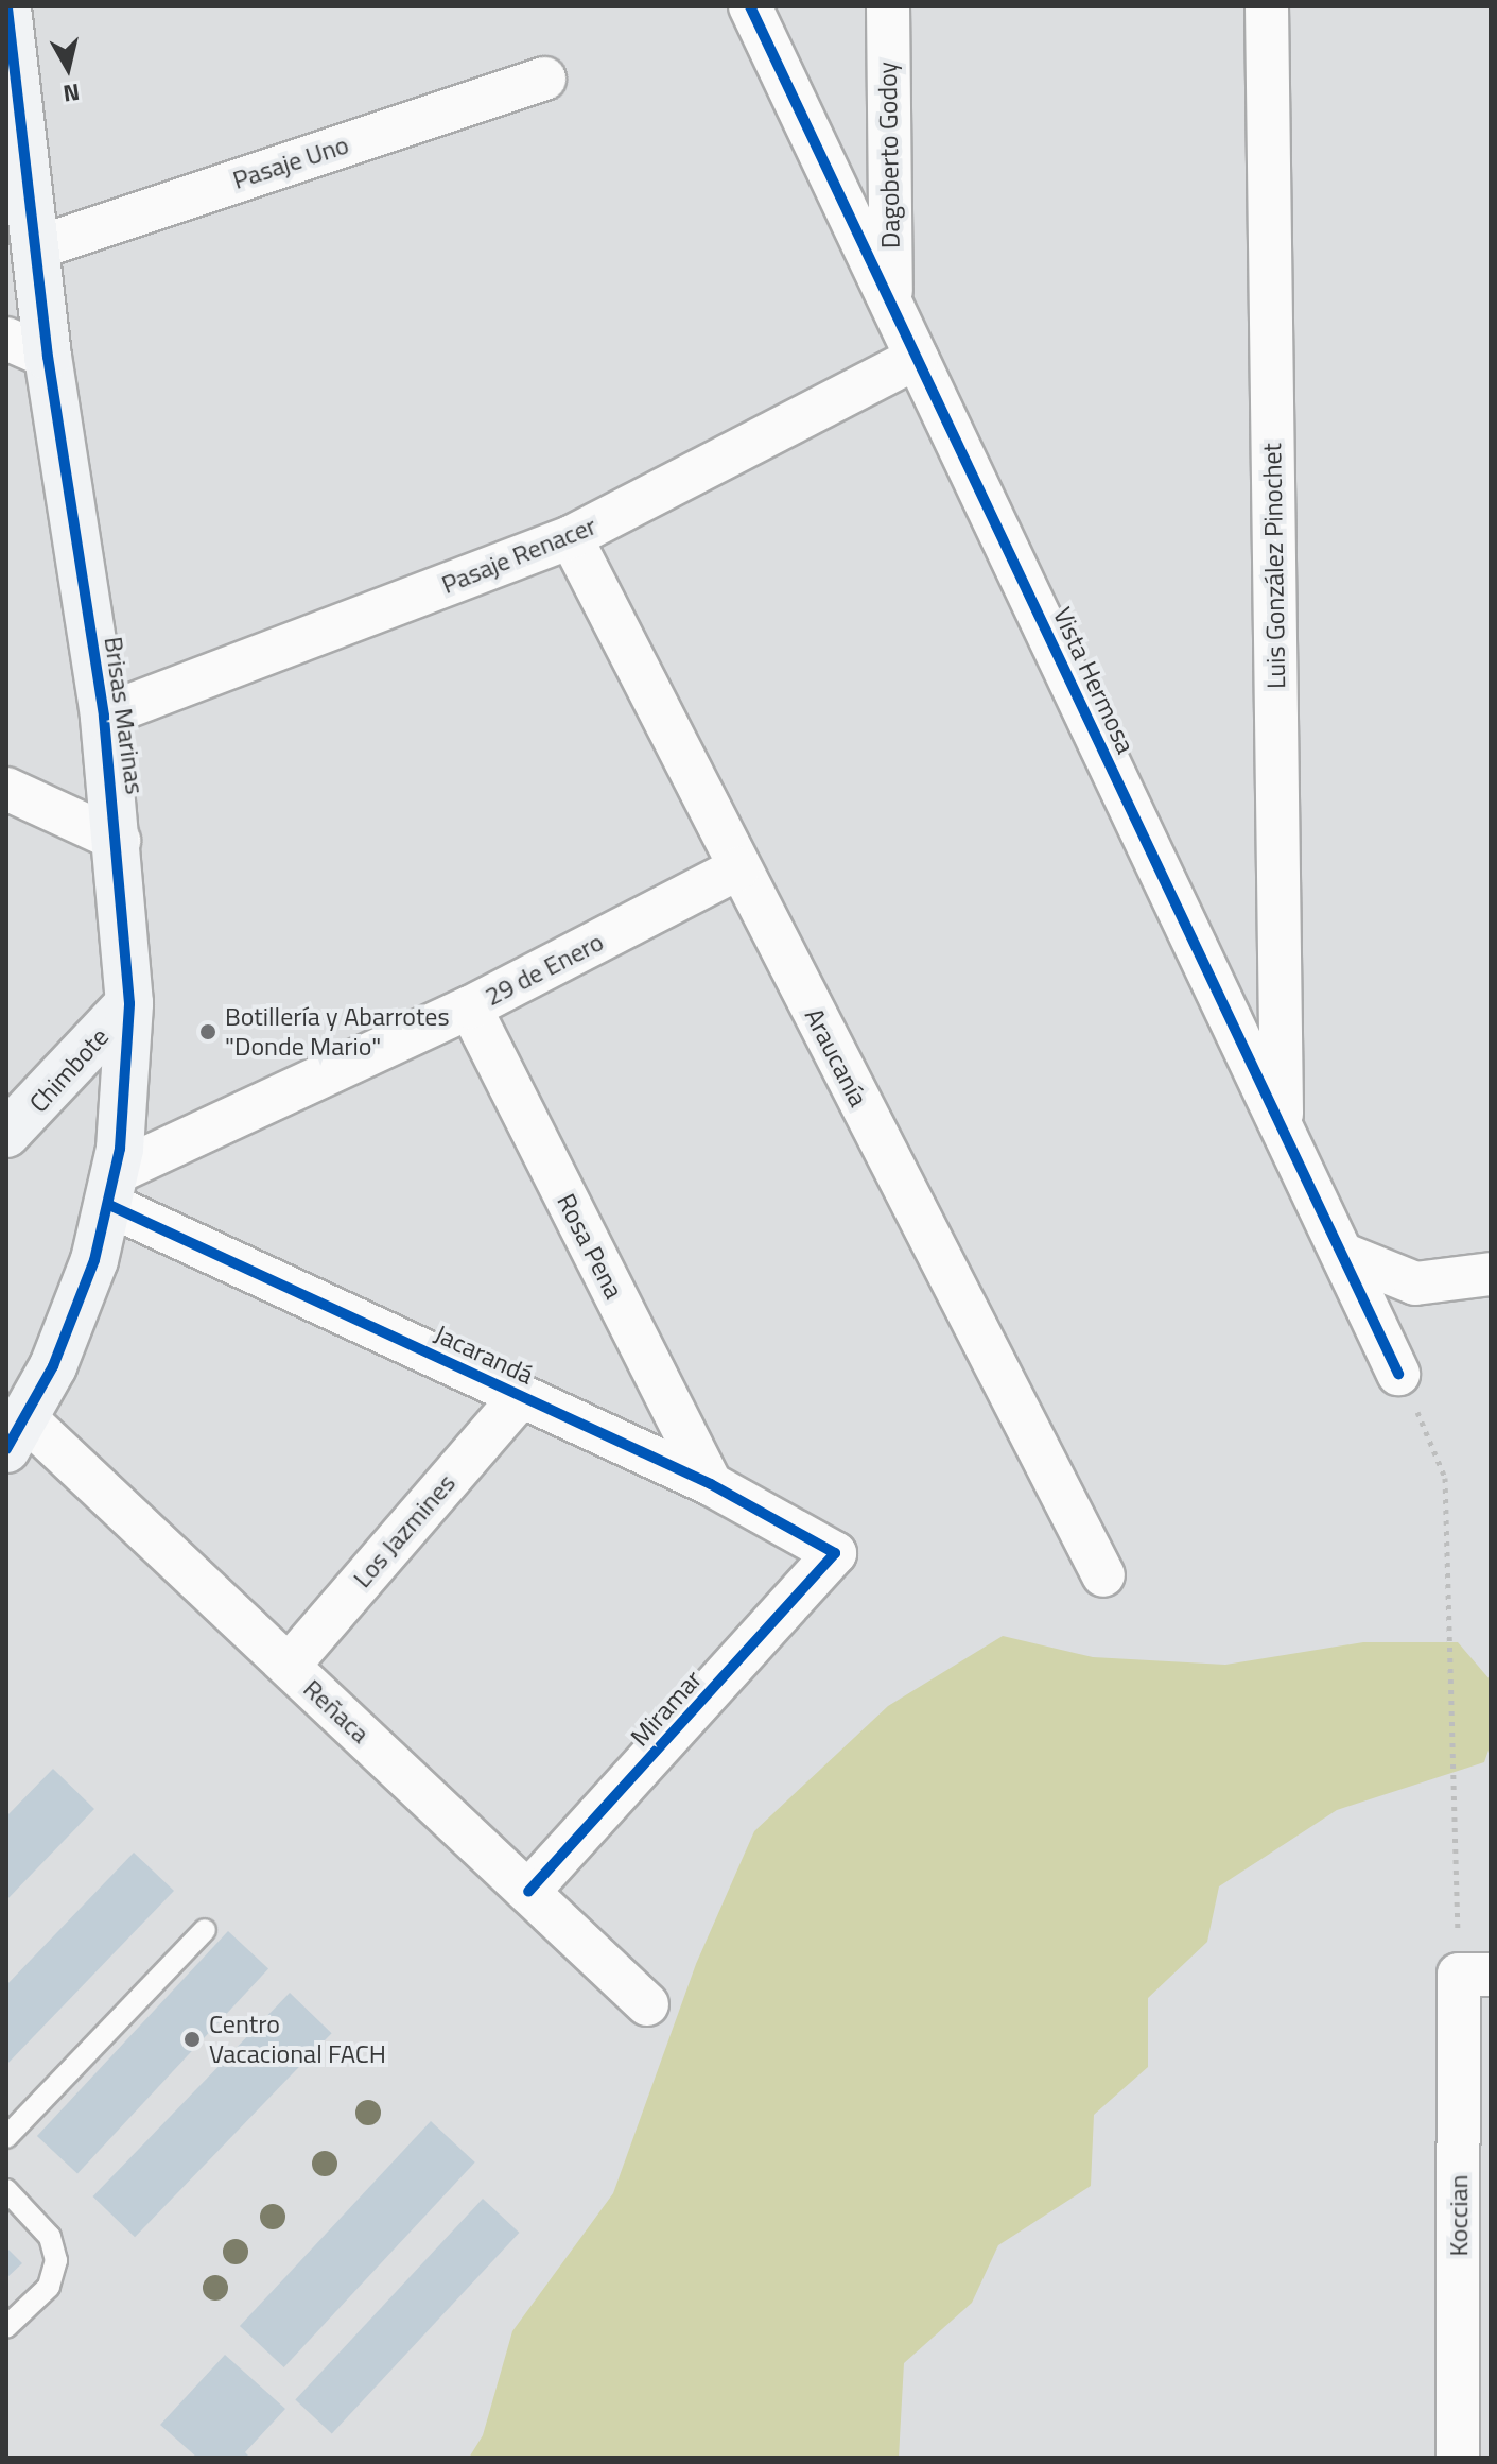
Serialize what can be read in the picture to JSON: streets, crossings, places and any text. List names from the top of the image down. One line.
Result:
{"streets":{"street":["Dagoberto Godoy","Pasaje Uno","Pasaje Renacer","Luis González Pinochet","Vista Hermosa","Brisas Marinas","29 de Enero","Araucanía","Chimbote","Rosa Pena","Jacarandá","Los Jazmines","Miramar","Reñaca","Koccian"]},"crossings":[["Dagoberto Godoy","Vista Hermosa"],["Pasaje Uno","Brisas Marinas"],["Pasaje Renacer","Vista Hermosa"],["Pasaje Renacer","Brisas Marinas"],["Pasaje Renacer","Araucanía"],["Luis González Pinochet","Vista Hermosa"],["Brisas Marinas","29 de Enero"],["Brisas Marinas","Chimbote"],["Brisas Marinas","Jacarandá"],["Brisas Marinas","Reñaca"],["29 de Enero","Araucanía"],["29 de Enero","Rosa Pena"],["29 de Enero","Jacarandá"],["Rosa Pena","Jacarandá"],["Jacarandá","Los Jazmines"],["Jacarandá","Miramar"],["Los Jazmines","Reñaca"],["Miramar","Reñaca"]],"places":["Botillería y Abarrotes \"Donde Mario\"","Centro Vacacional FACH"],"north":"bottom"}
